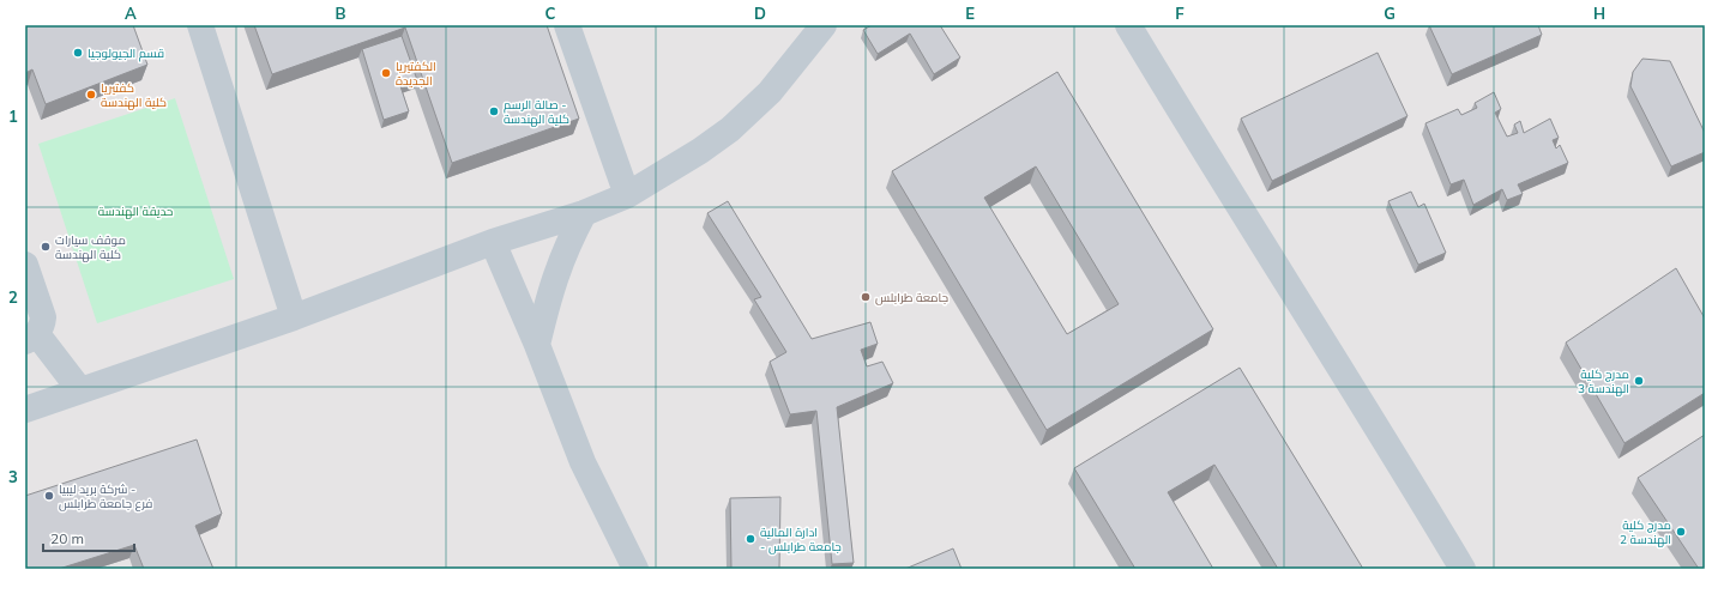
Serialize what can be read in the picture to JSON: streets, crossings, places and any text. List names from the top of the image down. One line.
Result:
{"parks":["حديقة الهندسة"],"places":["قسم الجيولوجيا","الكفتيريا الجديدة","كفتيريا كلية الهندسة","صالة الرسم - كلية الهندسة","موقف سيارات كلية الهندسة","جامعة طرابلس","مدرج كلية الهندسة 3","شركة بريد ليبيا - فرع جامعة طرابلس","مدرج كلية الهندسة 2","ادارة المالية - جامعة طرابلس"],"scale_bar":"20 m","grid":{"columns":["A","B","C","D","E","F","G","H"],"rows":["1","2","3"]}}
